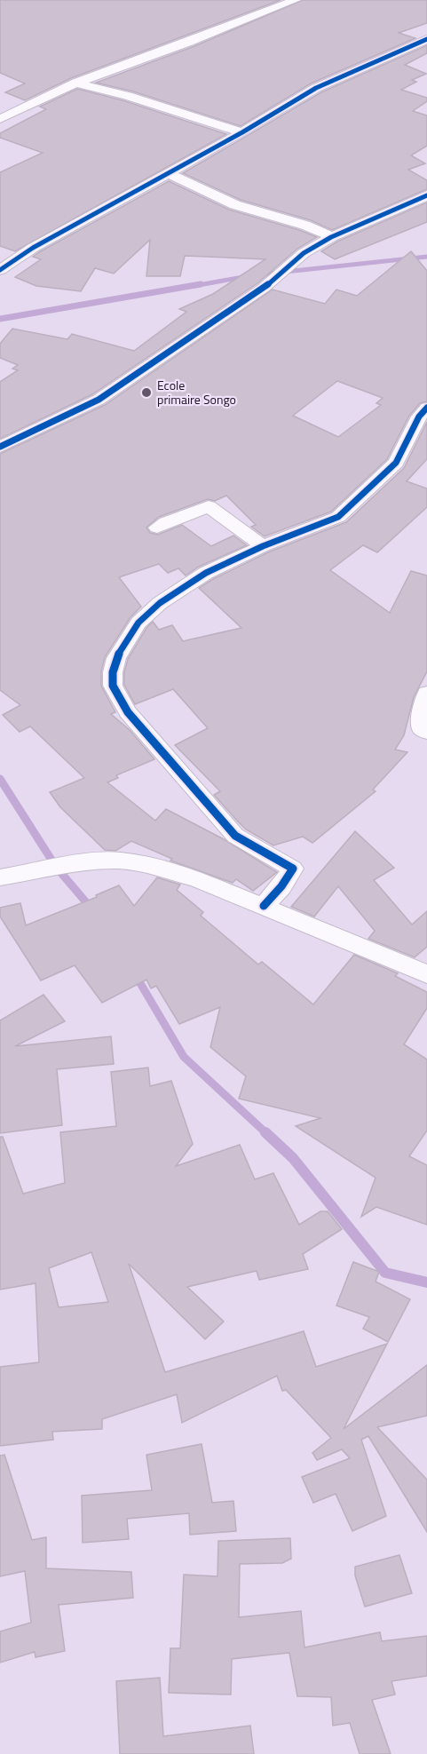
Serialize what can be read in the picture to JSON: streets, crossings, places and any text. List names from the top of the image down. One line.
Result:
{"places":["Ecole primaire Songo"]}
